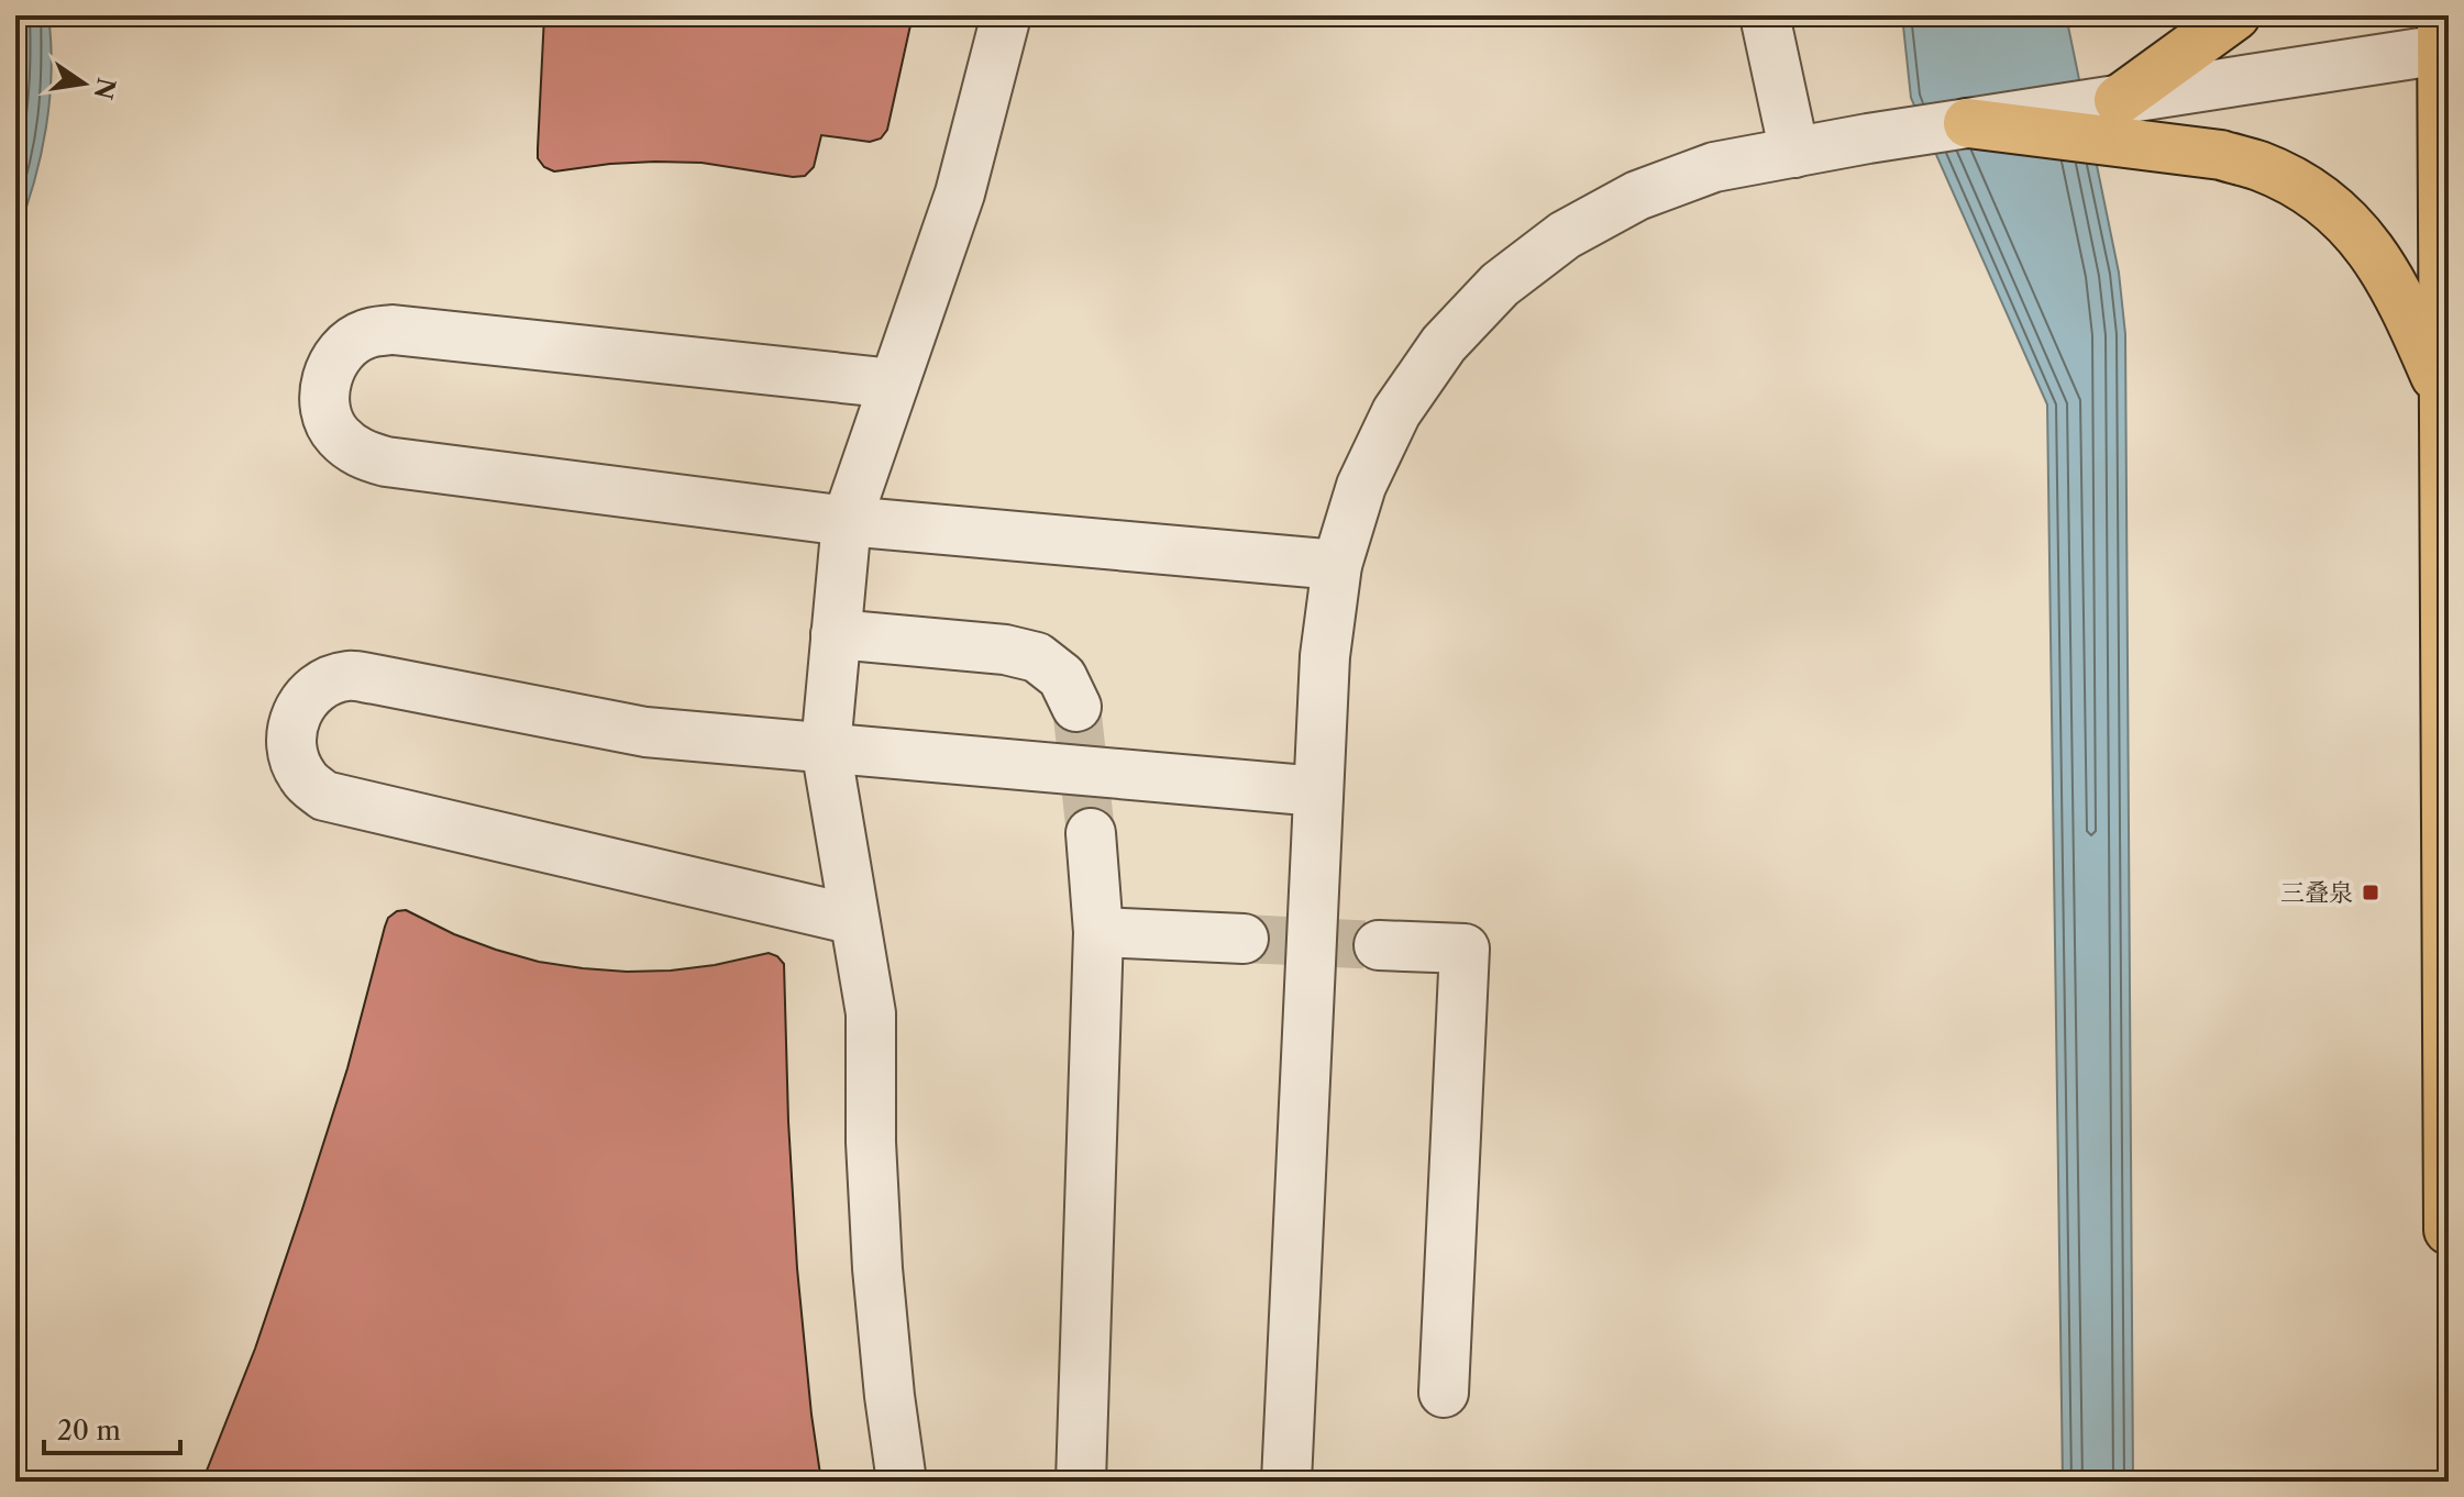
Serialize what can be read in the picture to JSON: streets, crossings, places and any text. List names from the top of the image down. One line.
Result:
{"places":{"transit":["三叠泉"]},"scale_bar":"20 m","north":"right"}
